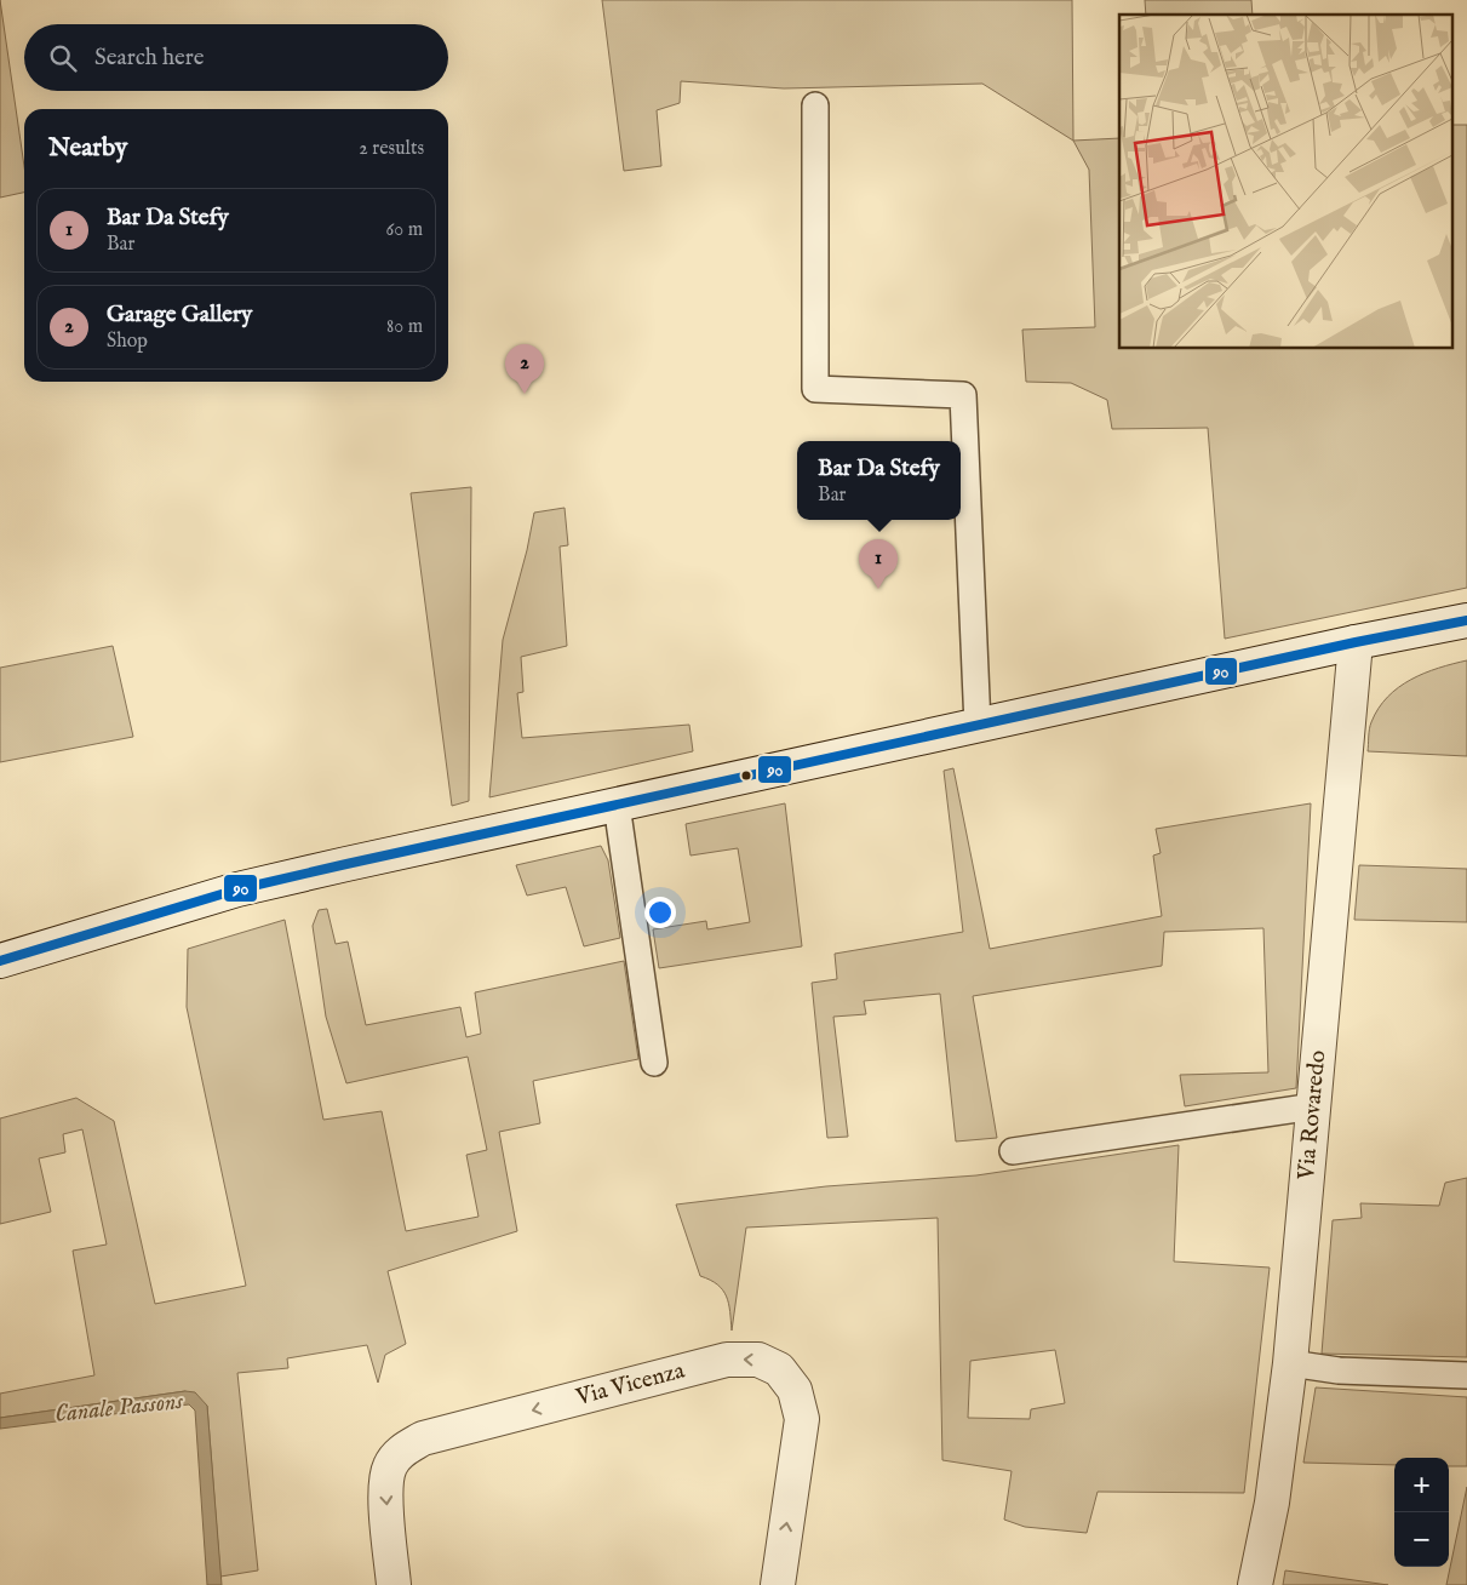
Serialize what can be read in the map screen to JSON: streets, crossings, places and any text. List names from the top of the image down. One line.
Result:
{"streets":{"street":["Via Rovaredo","Via Vicenza"]},"water":["Canale Passons"],"lines":["transit line 90"],"page":{"search":"Search here","heading":["Nearby","2 results"],"list":[{"mark":"1","name":"Bar Da Stefy","note":"Bar","value":"60 m"},{"mark":"2","name":"Garage Gallery","note":"Shop","value":"80 m"}],"pins":["2","1"],"popup":["Bar Da Stefy","Bar"],"map_buttons":["+","−"]}}
